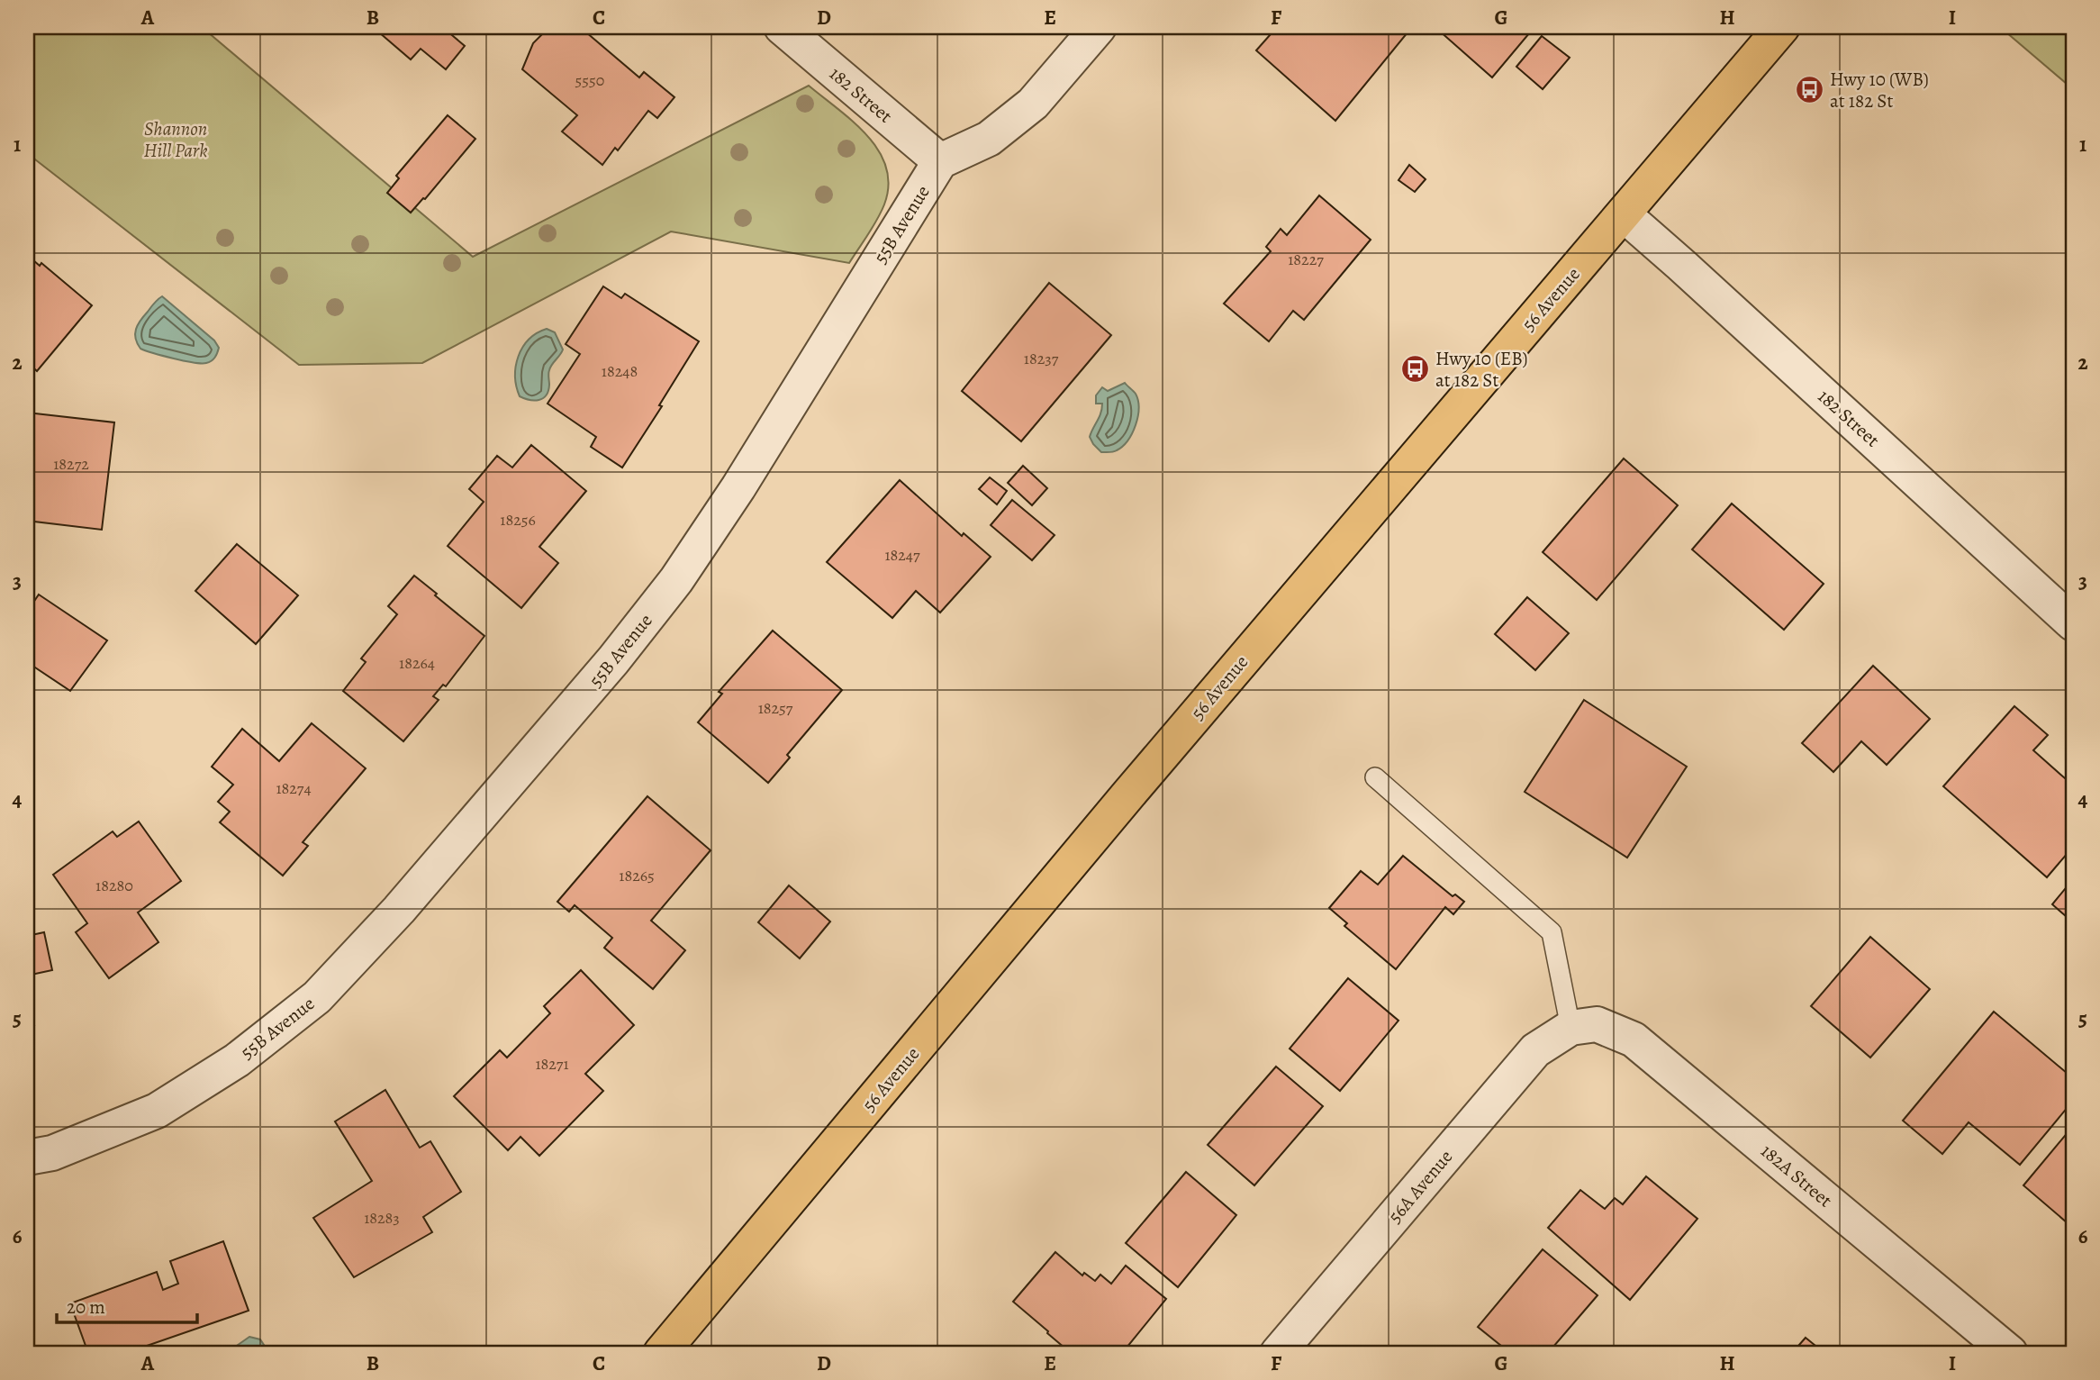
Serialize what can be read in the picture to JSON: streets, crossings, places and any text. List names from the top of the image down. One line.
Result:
{"streets":{"highway":["56 Avenue"],"street":["182 Street","55B Avenue","182A Street","56A Avenue"]},"crossings":[["182 Street","55B Avenue"],["182 Street","56 Avenue"],["182A Street","56A Avenue"]],"parks":["Shannon Hill Park"],"places":{"bus stop":["Hwy 10 (WB) at 182 St","Hwy 10 (EB) at 182 St"]},"house_numbers":["5550","18227","18237","18248","18272","18256","18247","18264","18257","18274","18265","18280","18271","18283"],"scale_bar":"20 m","grid":{"columns":["A","B","C","D","E","F","G","H","I"],"rows":["1","2","3","4","5","6"]}}
